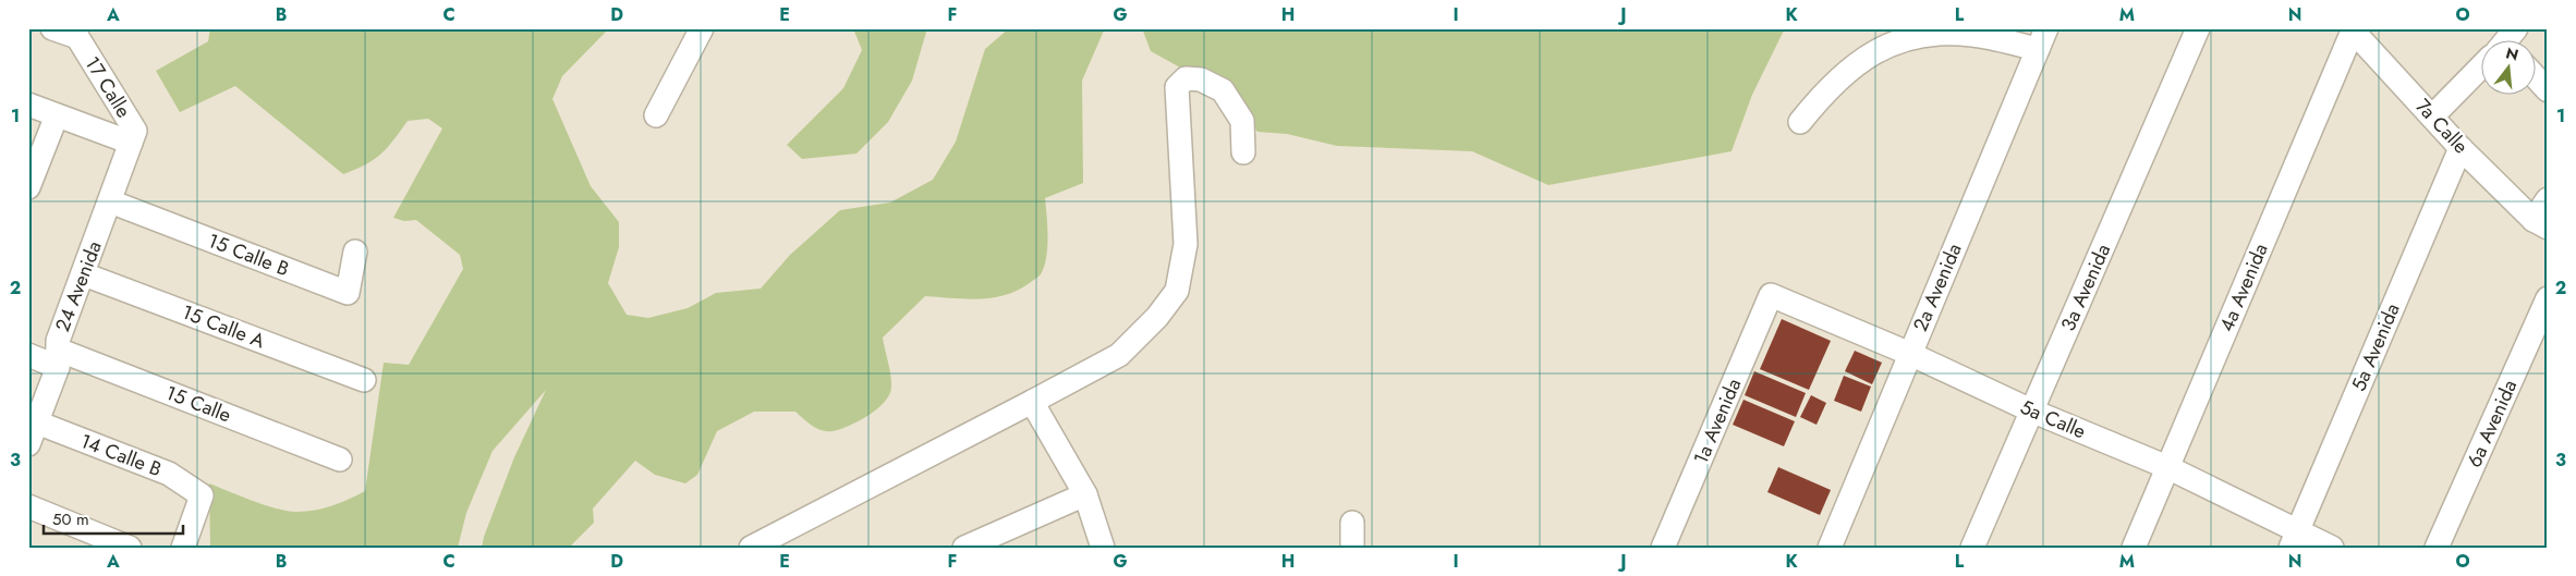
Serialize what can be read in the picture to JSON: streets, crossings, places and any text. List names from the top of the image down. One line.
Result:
{"streets":{"street":["17 Calle","7a Calle","15 Calle B","24 Avenida","2a Avenida","3a Avenida","4a Avenida","15 Calle A","5a Avenida","15 Calle","5a Calle","1a Avenida","6a Avenida","14 Calle B"]},"crossings":[["17 Calle","24 Avenida"],["7a Calle","4a Avenida"],["7a Calle","5a Avenida"],["15 Calle B","24 Avenida"],["24 Avenida","15 Calle A"],["24 Avenida","15 Calle"],["24 Avenida","14 Calle B"],["2a Avenida","5a Calle"],["3a Avenida","5a Calle"],["4a Avenida","5a Calle"],["5a Avenida","5a Calle"],["5a Calle","1a Avenida"]],"scale_bar":"50 m","north":"top","grid":{"columns":["A","B","C","D","E","F","G","H","I","J","K","L","M","N","O"],"rows":["1","2","3"]}}
